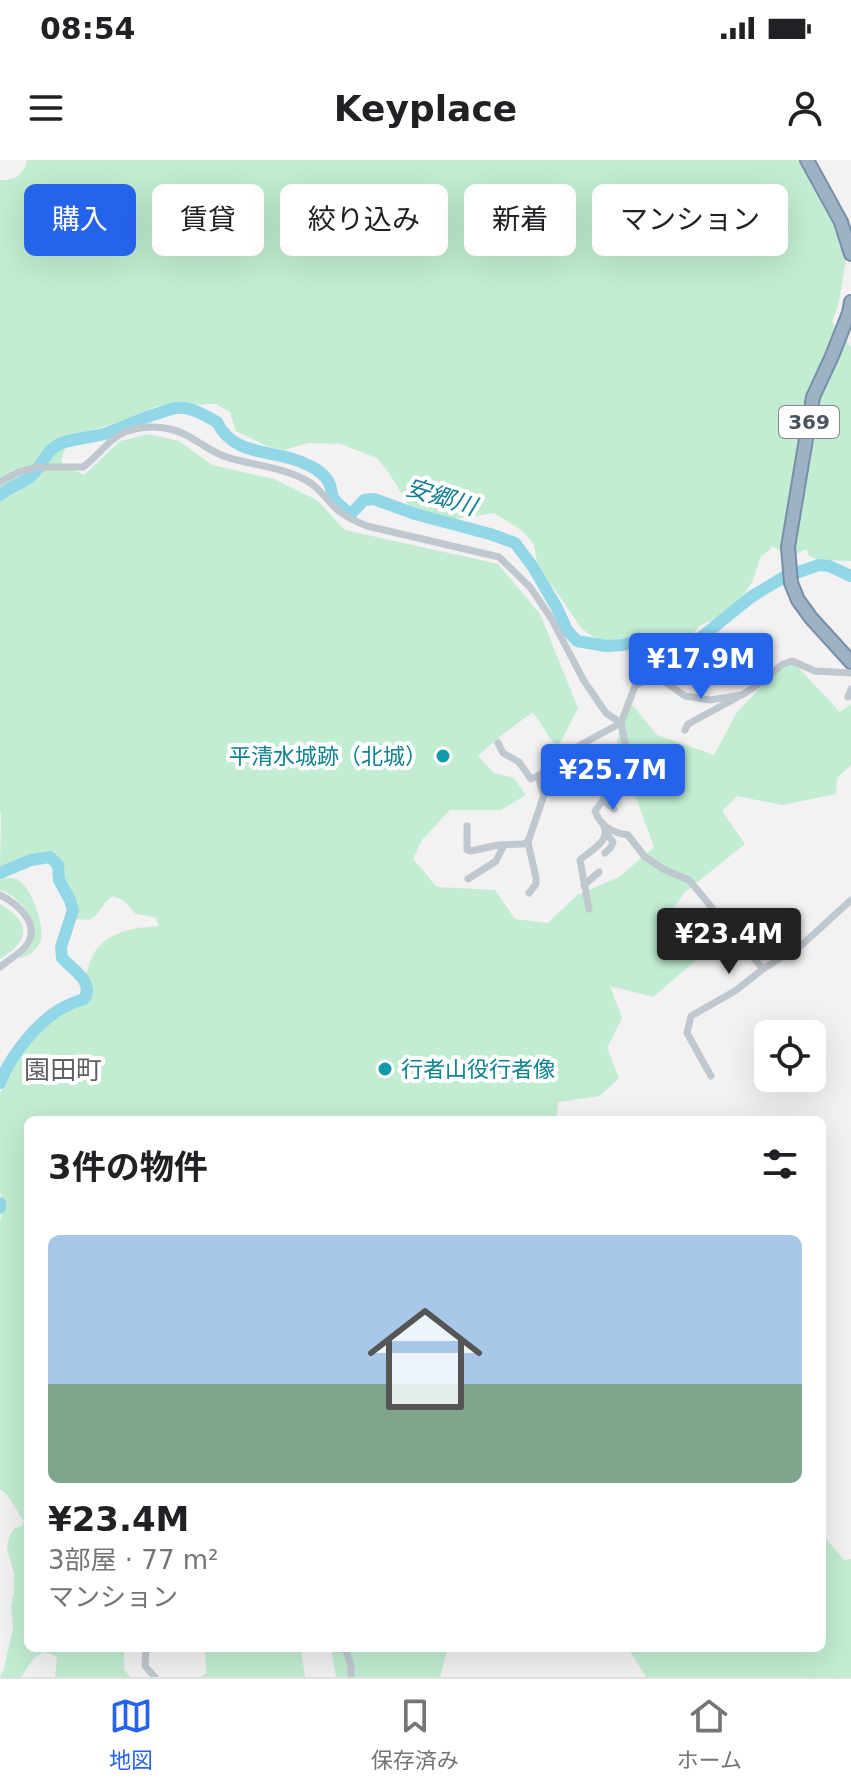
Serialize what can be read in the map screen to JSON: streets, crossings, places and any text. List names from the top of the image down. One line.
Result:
{"streets":{"highway":["369"]},"districts":["園田町"],"water":["安郷川"],"places":["平清水城跡（北城）","行者山役行者像"],"page":{"status":"08:54","header":"Keyplace","chip":["購入","賃貸","絞り込み","新着","マンション"],"price":["¥17.9M","¥25.7M","¥23.4M"],"heading":"3件の物件","list":[{"name":"¥23.4M","note":"3部屋 · 77 m² · マンション"}],"tabs":["地図","保存済み","ホーム"]}}
